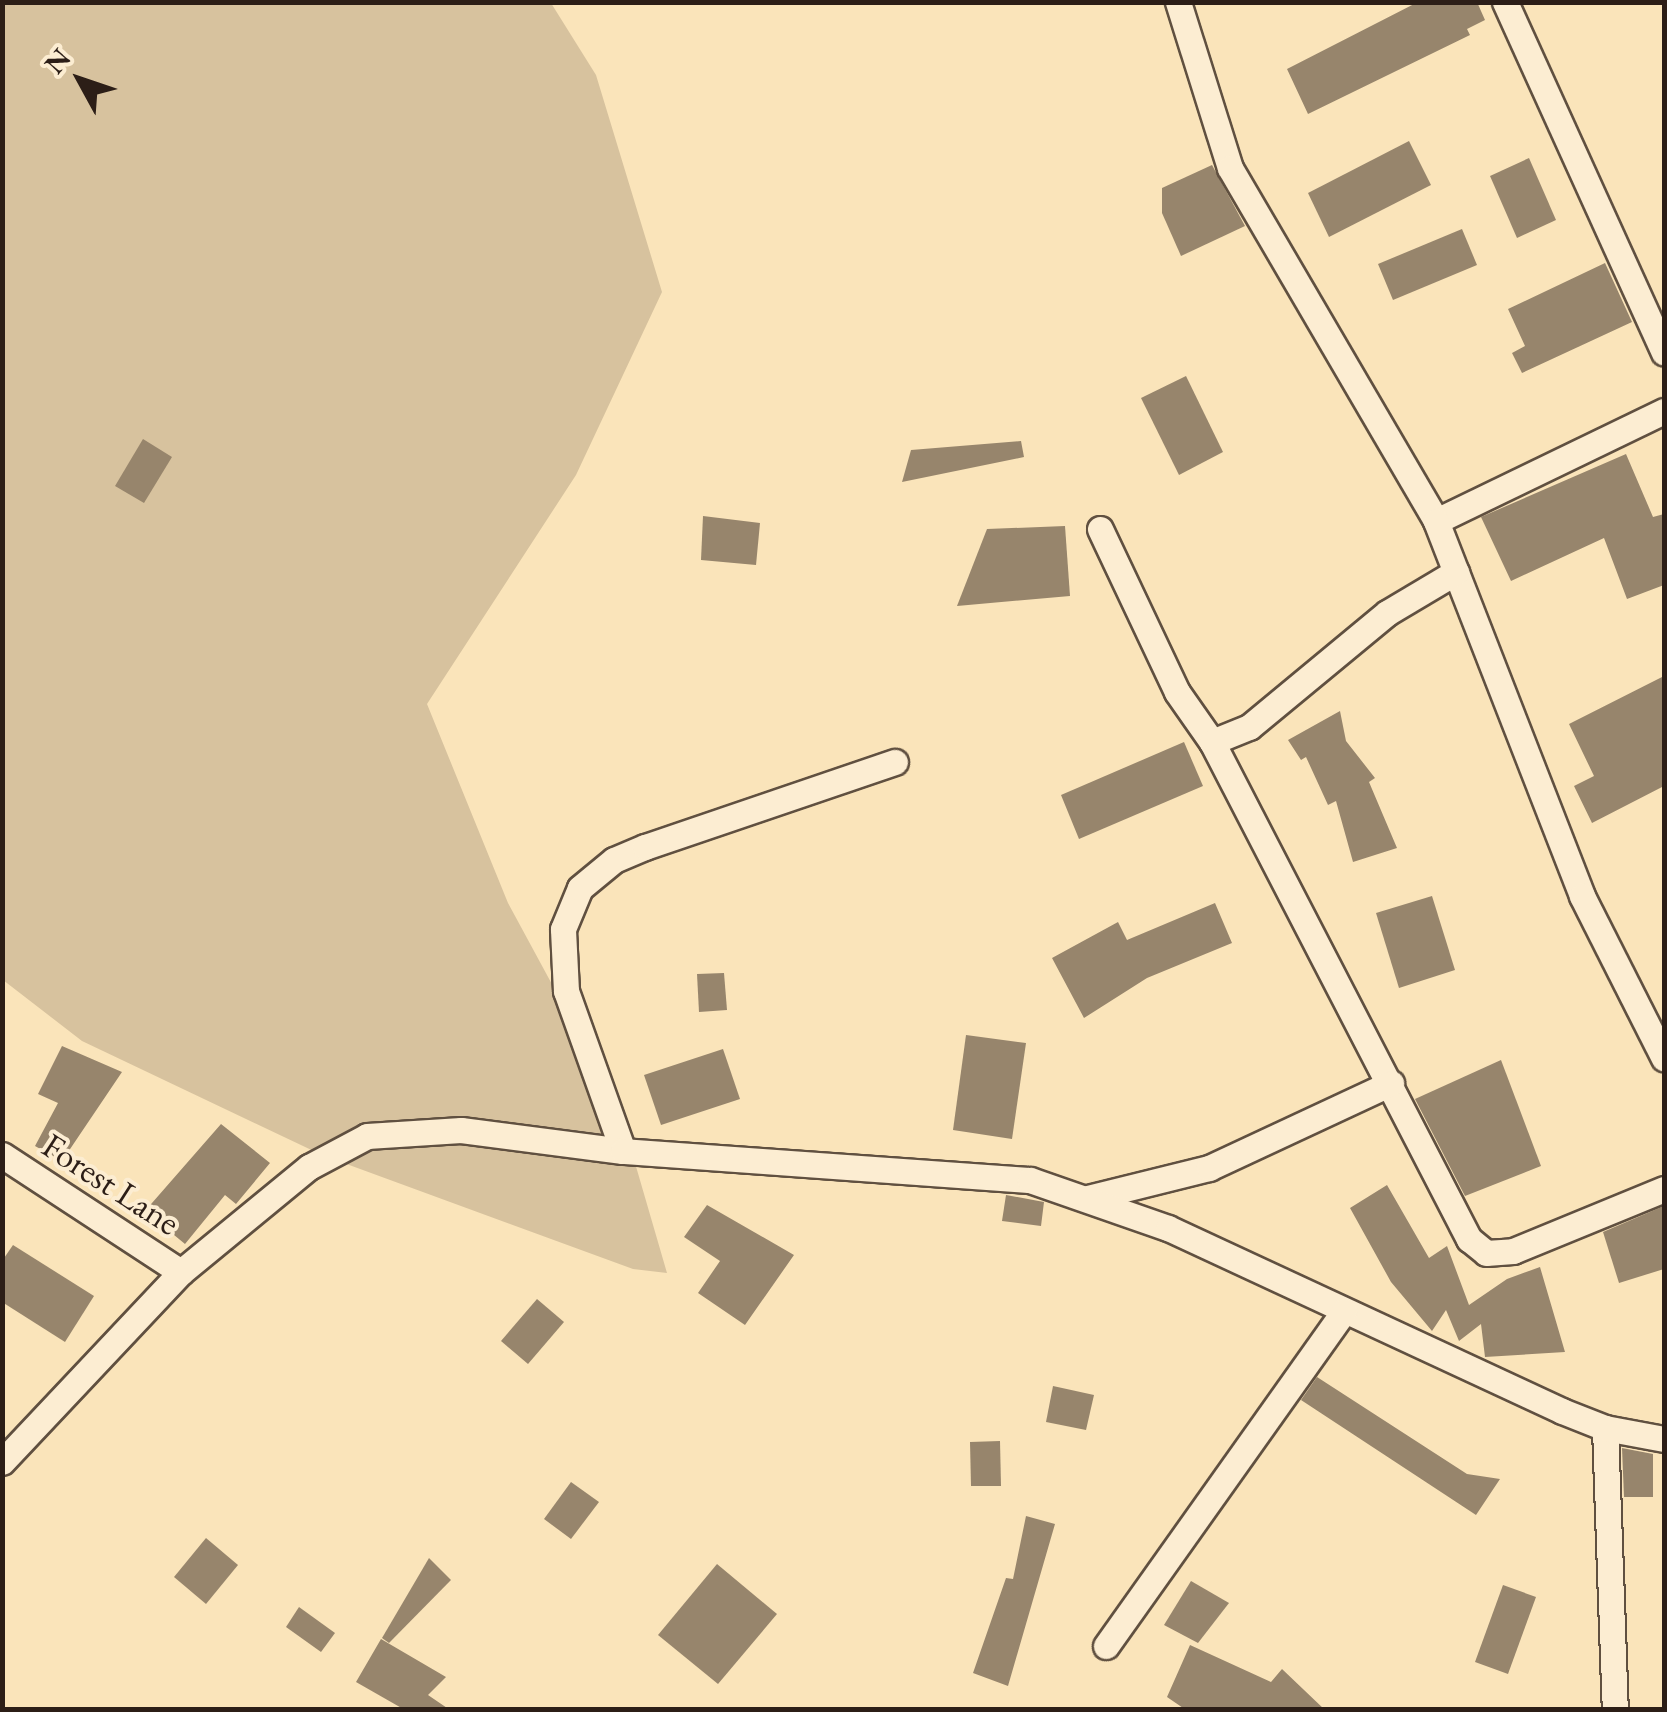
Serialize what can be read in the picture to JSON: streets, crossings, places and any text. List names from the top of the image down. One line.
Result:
{"streets":{"street":["Forest Lane"]},"north":"top left"}
